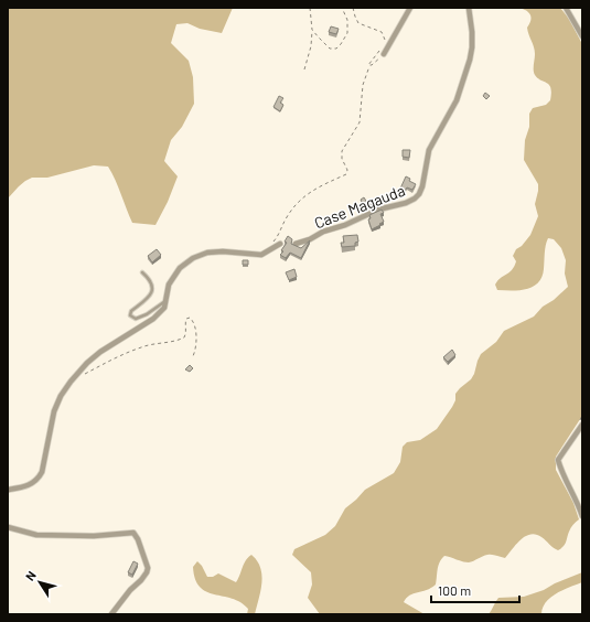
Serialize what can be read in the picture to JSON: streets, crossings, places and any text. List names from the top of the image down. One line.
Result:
{"streets":{"street":["Case Magauda"]},"scale_bar":"100 m","north":"top left"}
